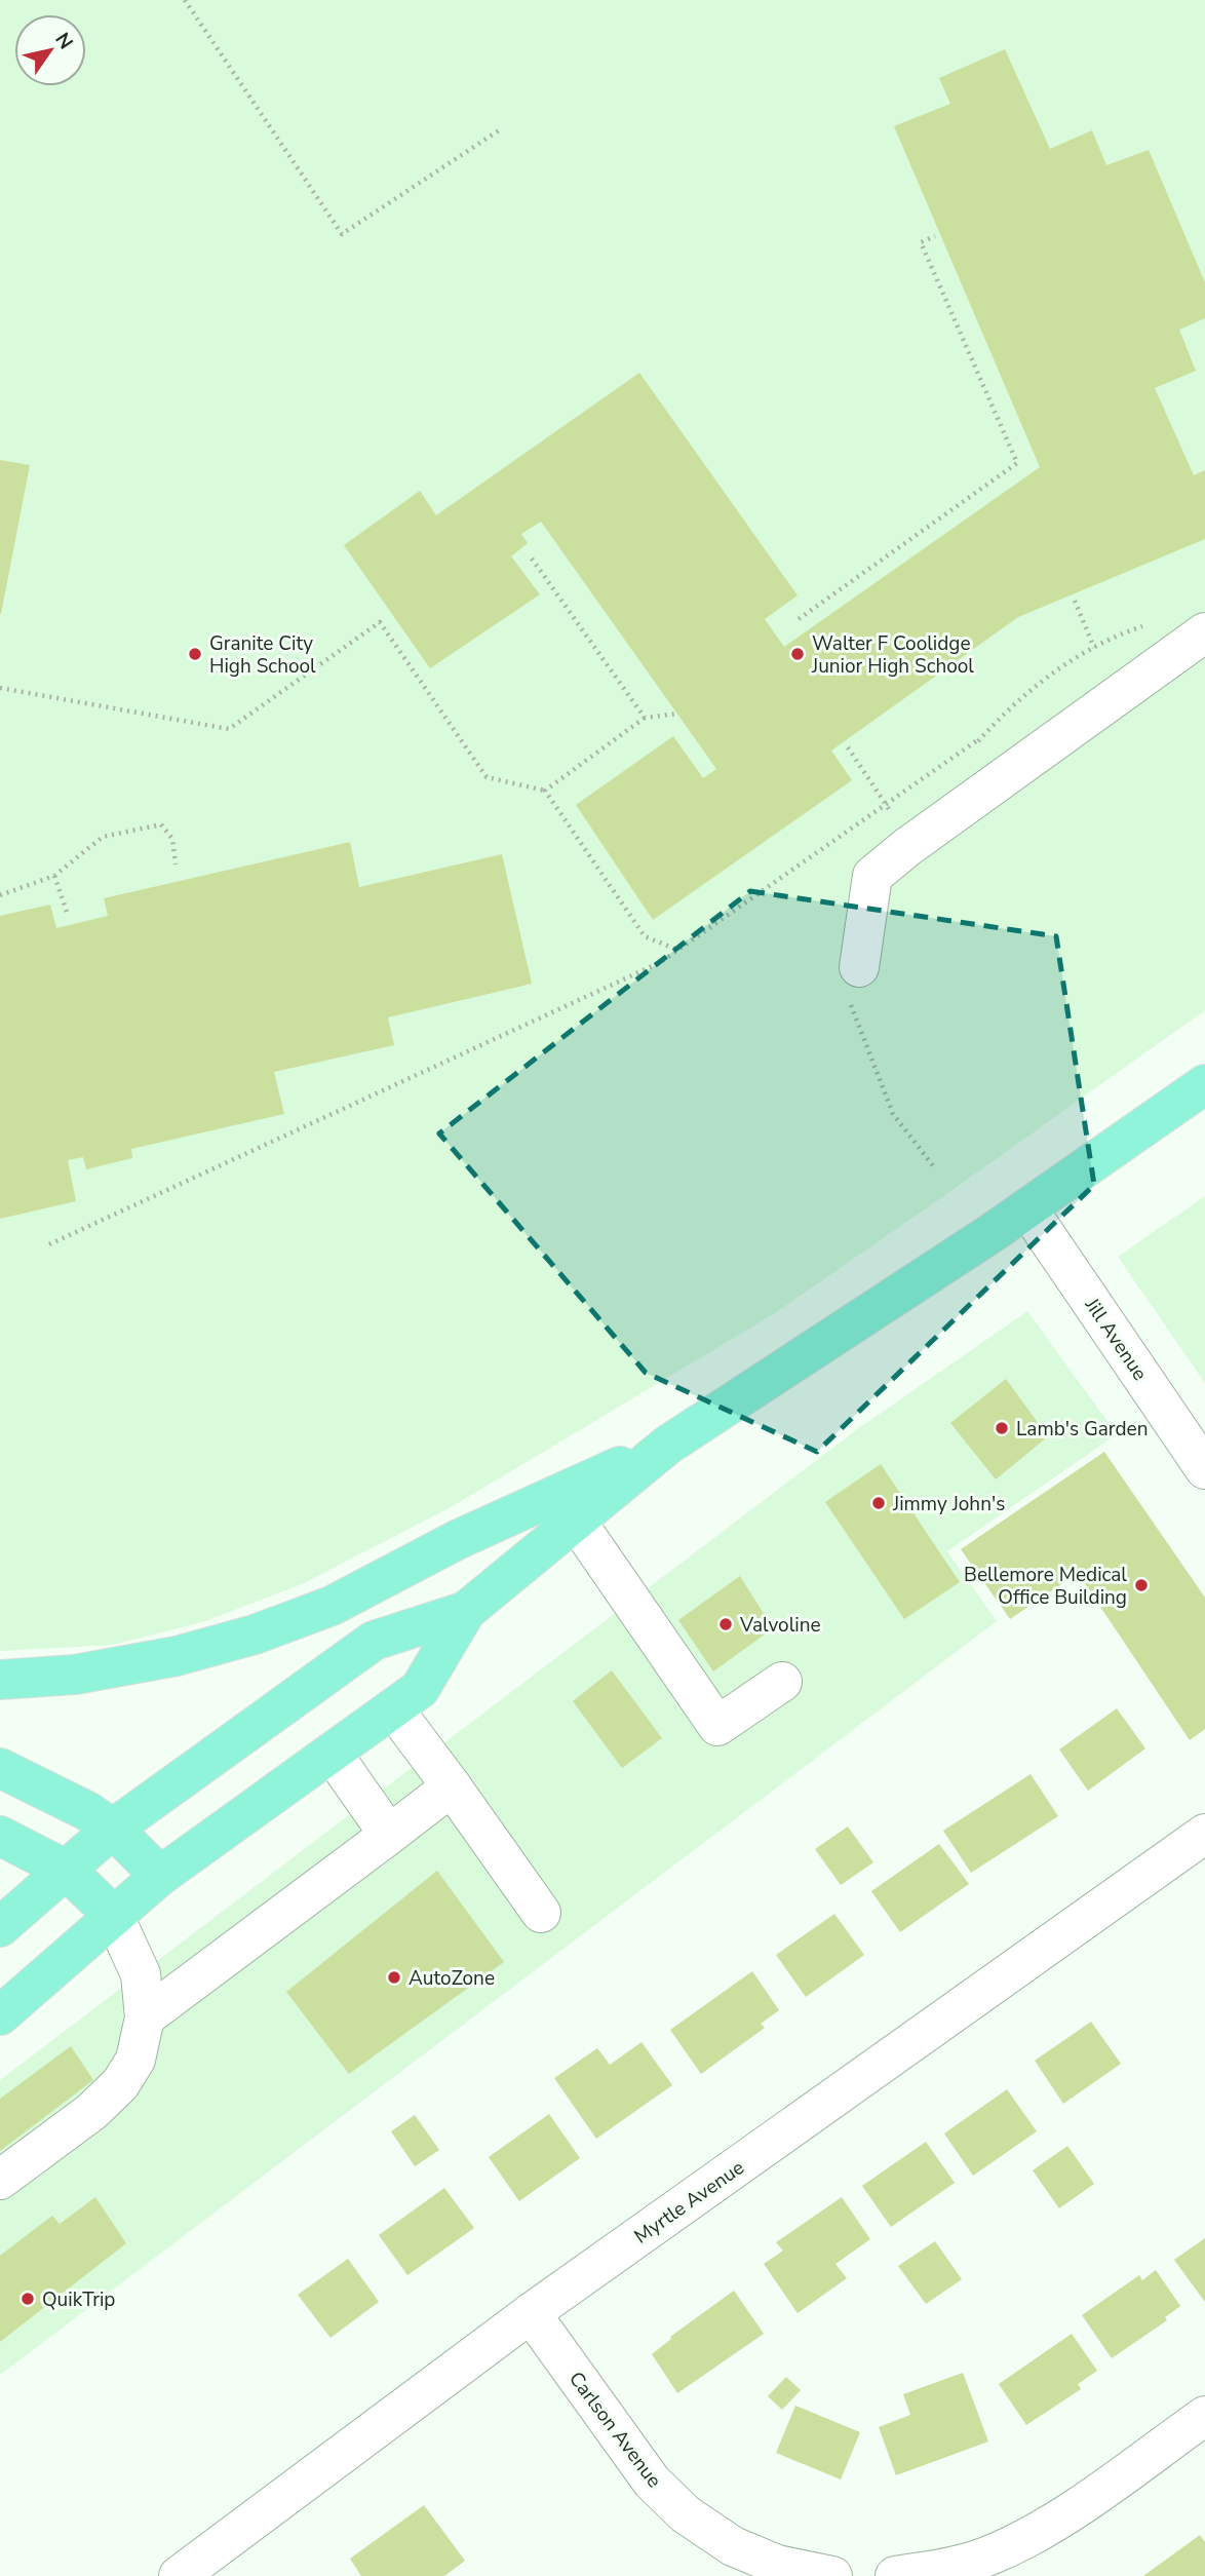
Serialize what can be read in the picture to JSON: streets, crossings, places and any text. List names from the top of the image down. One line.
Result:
{"streets":{"street":["Jill Avenue","Myrtle Avenue","Carlson Avenue"]},"crossings":[["Myrtle Avenue","Carlson Avenue"]],"places":["Granite City High School","Walter F Coolidge Junior High School","Lamb's Garden","Jimmy John's","Bellemore Medical Office Building","Valvoline","AutoZone","QuikTrip"],"north":"top right"}
